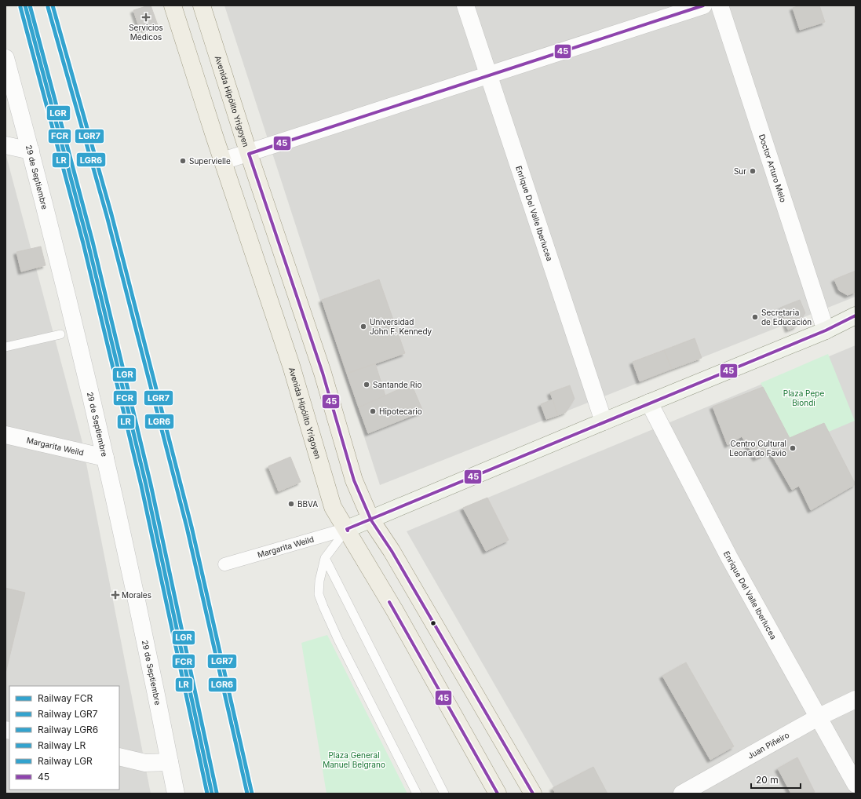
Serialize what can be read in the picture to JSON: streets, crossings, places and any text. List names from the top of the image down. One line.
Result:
{"streets":{"main road":["Avenida Hipólito Yrigoyen"],"street":["Doctor Arturo Melo","29 de Septiembre","Enrique Del Valle Iberlucea","Margarita Weild","Juan Piñeiro"]},"crossings":[["Avenida Hipólito Yrigoyen","Margarita Weild"],["29 de Septiembre","Margarita Weild"],["Enrique Del Valle Iberlucea","Juan Piñeiro"]],"parks":["Plaza Pepe Biondi","Plaza General Manuel Belgrano"],"places":{"health":["Servicios Médicos","Morales"],"other":["Supervielle","Sur","Secretaria de Educación","Universidad John F. Kennedy","Santande Rio","Hipotecario","Centro Cultural Leonardo Favio","BBVA"]},"lines":["rail line FCR","rail line LGR7","rail line LGR","transit line 45","rail line LGR6","rail line LR"],"legend":["Railway FCR","Railway LGR7","Railway LGR6","Railway LR","Railway LGR","45"],"scale_bar":"20 m"}
